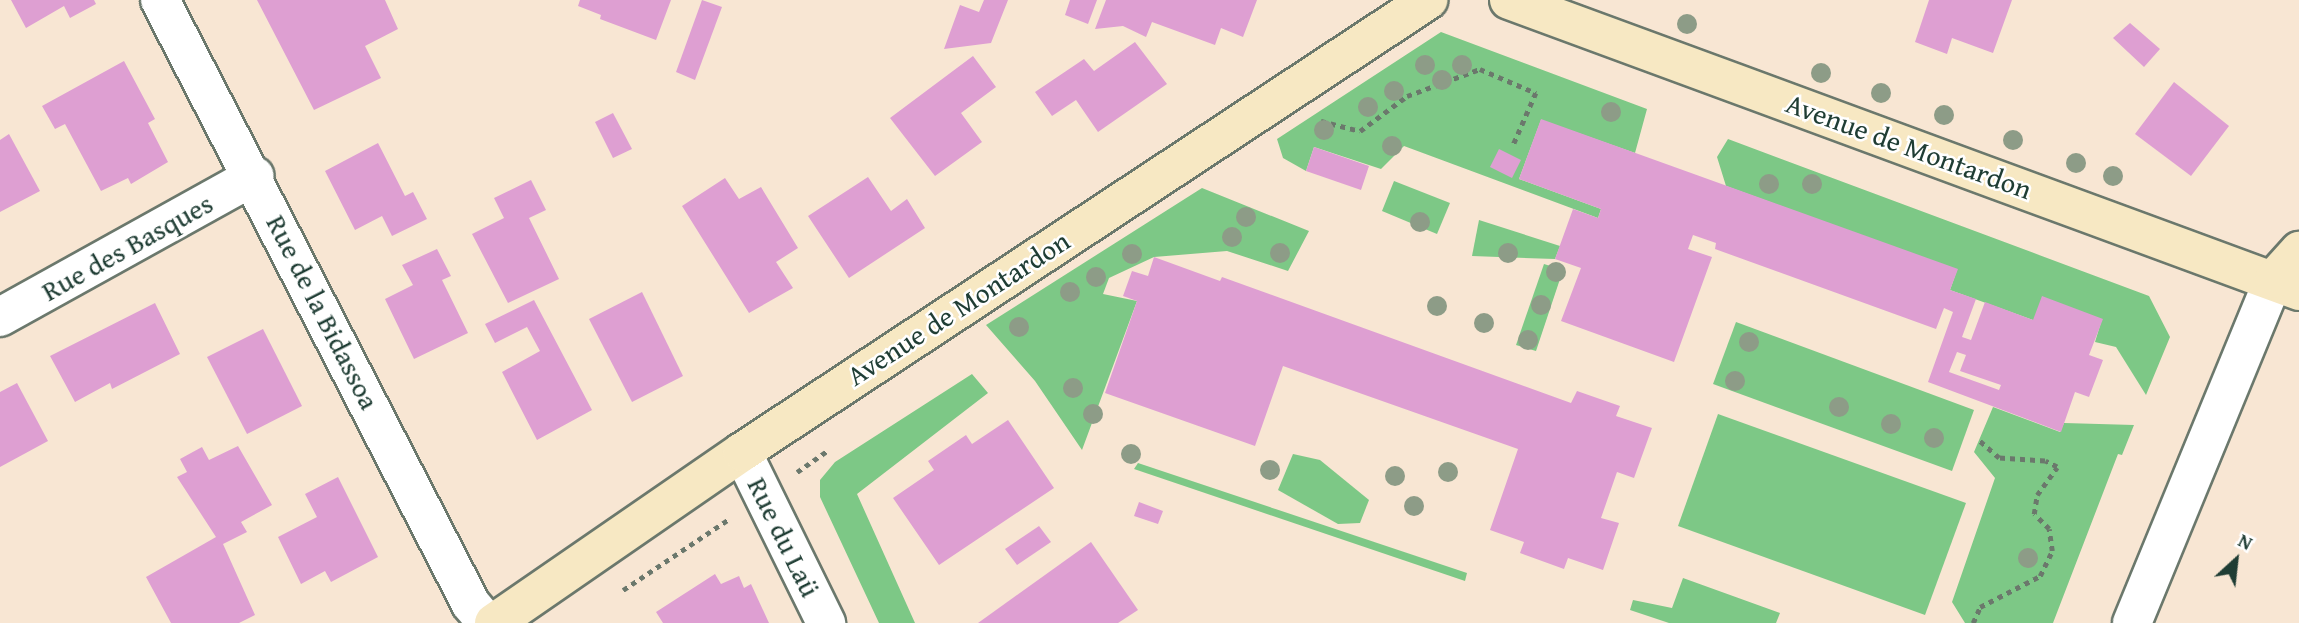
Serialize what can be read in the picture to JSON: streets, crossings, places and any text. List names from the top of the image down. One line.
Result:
{"streets":{"street":["Avenue de Montardon","Rue des Basques","Rue de la Bidassoa","Rue du Laü"]},"crossings":[["Avenue de Montardon","Rue du Laü"],["Rue des Basques","Rue de la Bidassoa"]],"north":"top right"}
